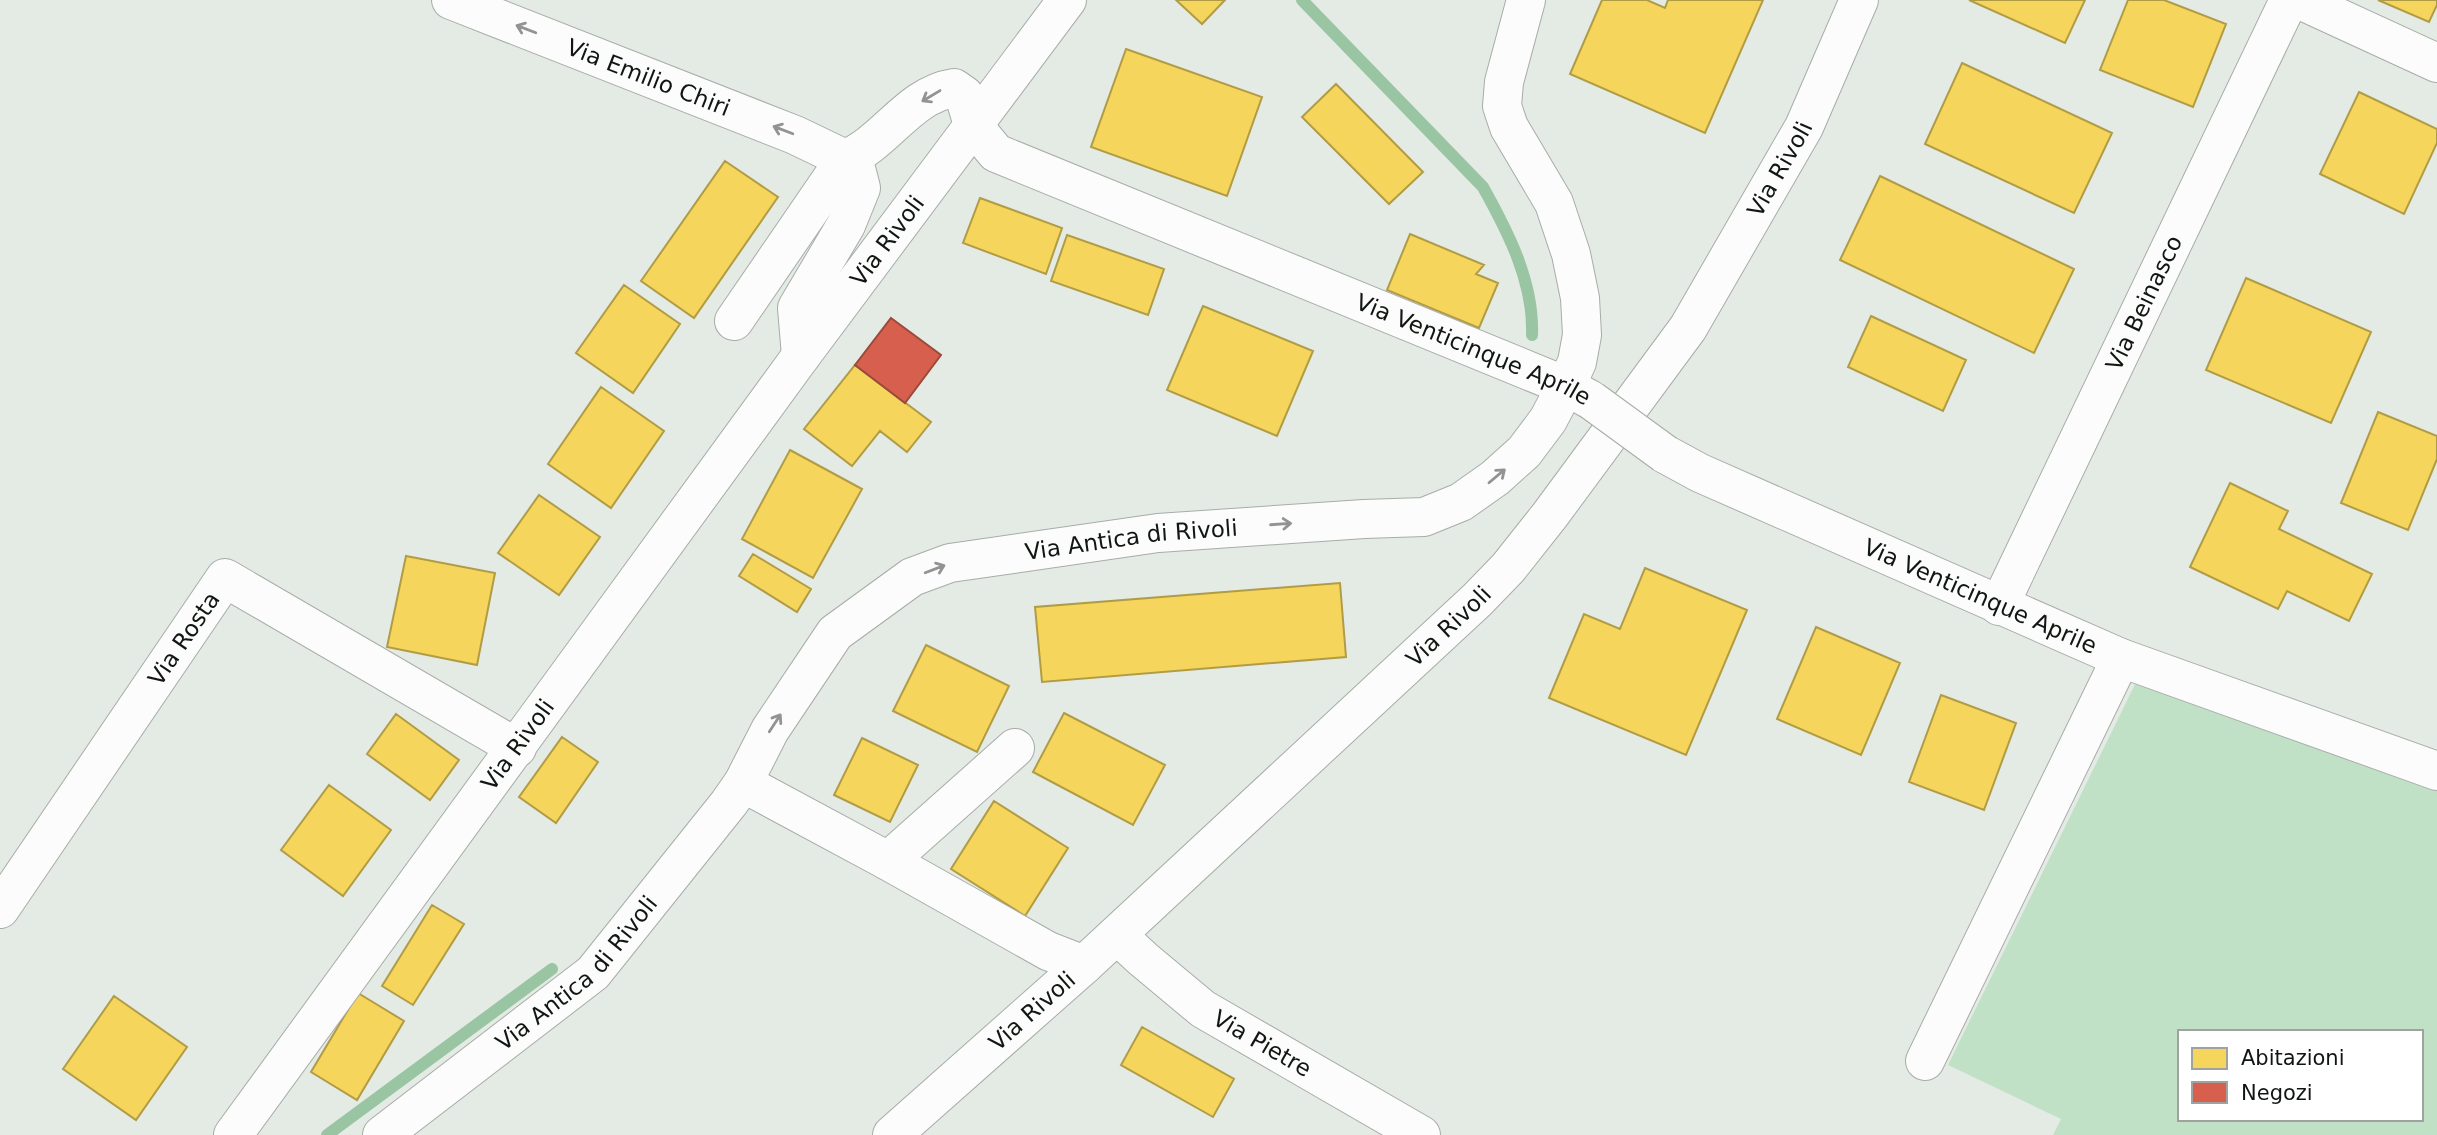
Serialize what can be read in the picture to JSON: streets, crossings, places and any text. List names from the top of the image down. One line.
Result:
{"streets":{"street":["Via Emilio Chiri","Via Rivoli","Via Beinasco","Via Venticinque Aprile","Via Antica di Rivoli","Via Rosta","Via Pietre"]},"crossings":[["Via Emilio Chiri","Via Rivoli"],["Via Rivoli","Via Venticinque Aprile"],["Via Rivoli","Via Rosta"],["Via Rivoli","Via Pietre"],["Via Beinasco","Via Venticinque Aprile"],["Via Venticinque Aprile","Via Antica di Rivoli"]],"one_way":["Via Emilio Chiri","Via Antica di Rivoli"],"legend":["Abitazioni","Negozi"]}
